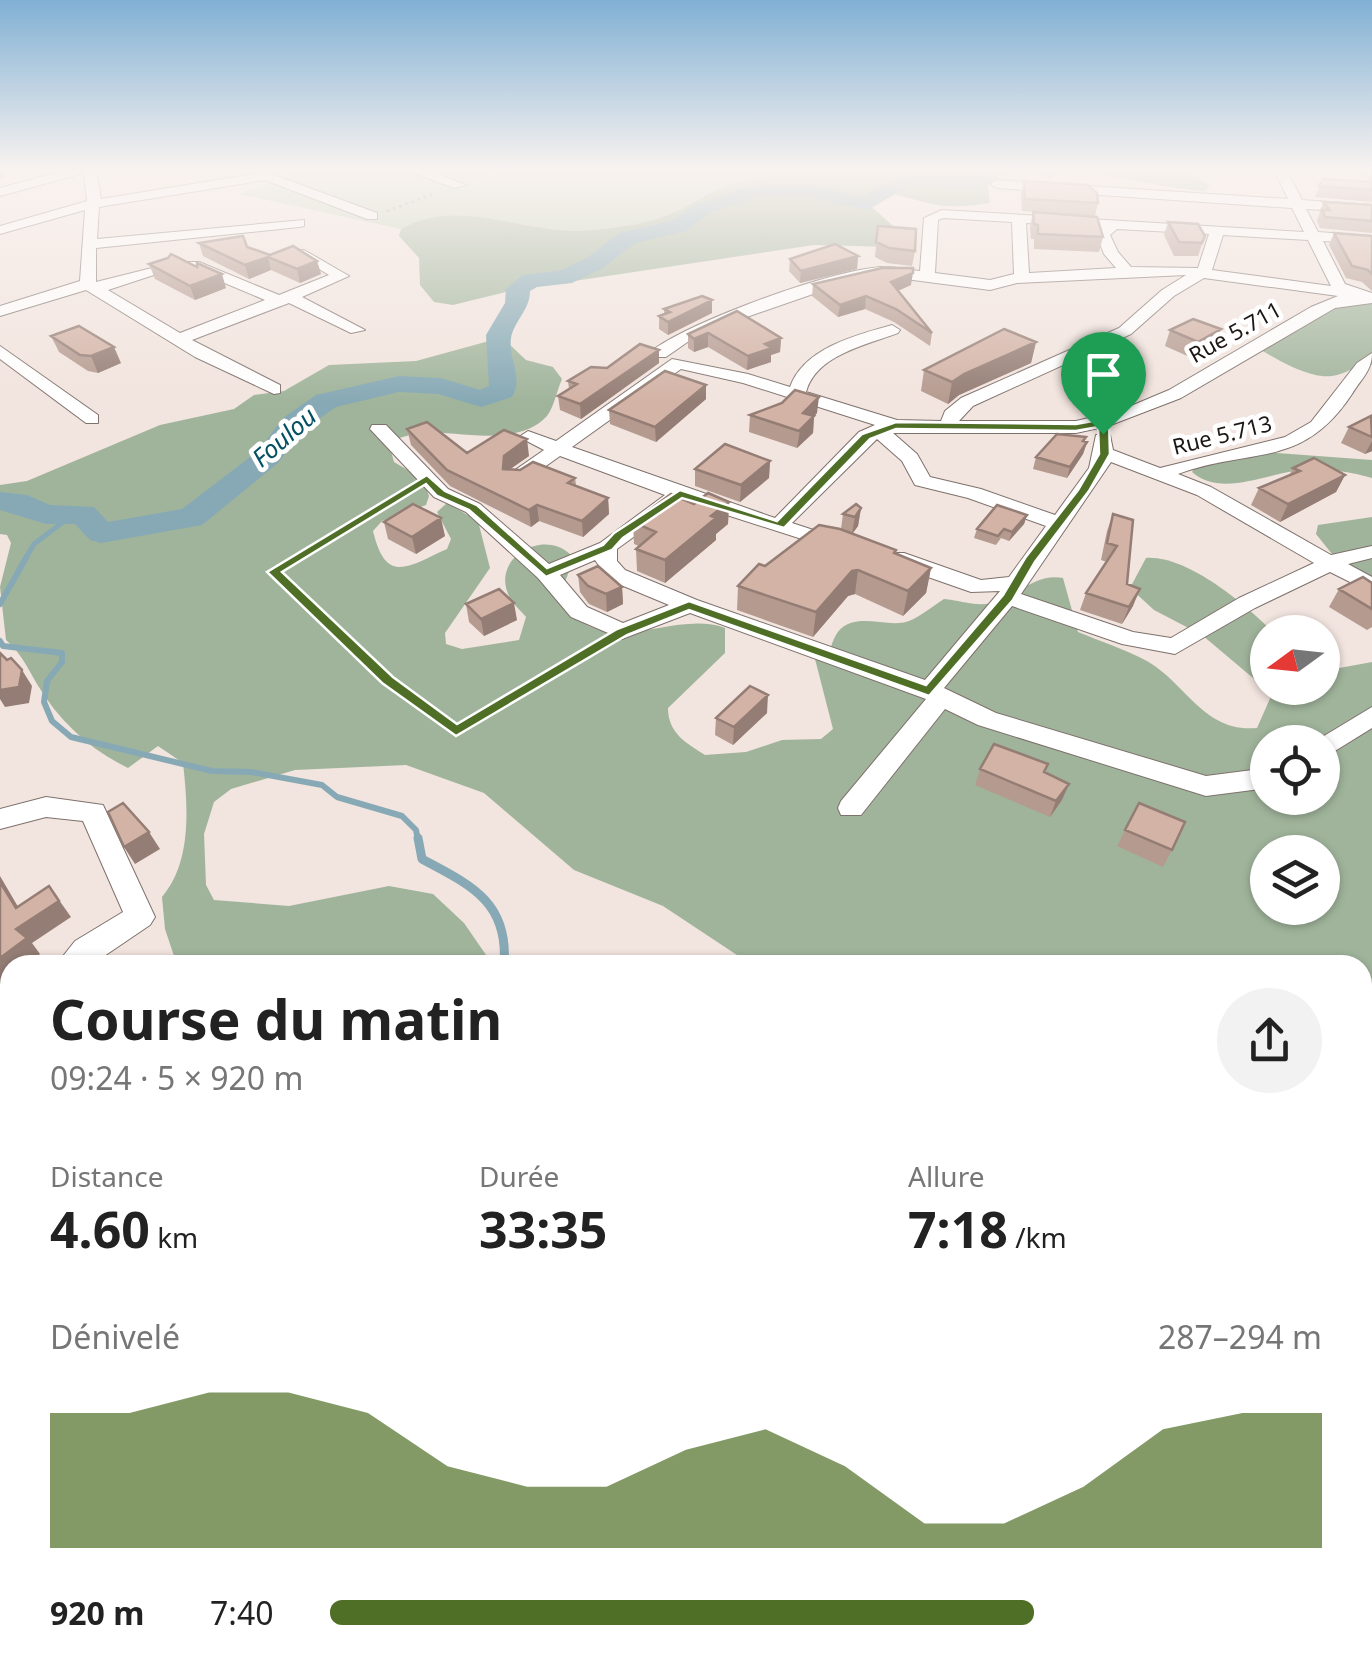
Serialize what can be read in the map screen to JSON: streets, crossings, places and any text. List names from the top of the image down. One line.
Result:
{"streets":{"street":["Rue 5.711","Rue 5.713"]},"water":["Foulou"],"north":"left","page":{"heading":["Course du matin","09:24 · 5 × 920 m"],"stats":[["Distance","4.60 km"],["Durée","33:35"],["Allure","7:18 /km"]],"chart":["Dénivelé","287–294 m"],"list":[{"name":"920 m","note":"7:40"}]}}
